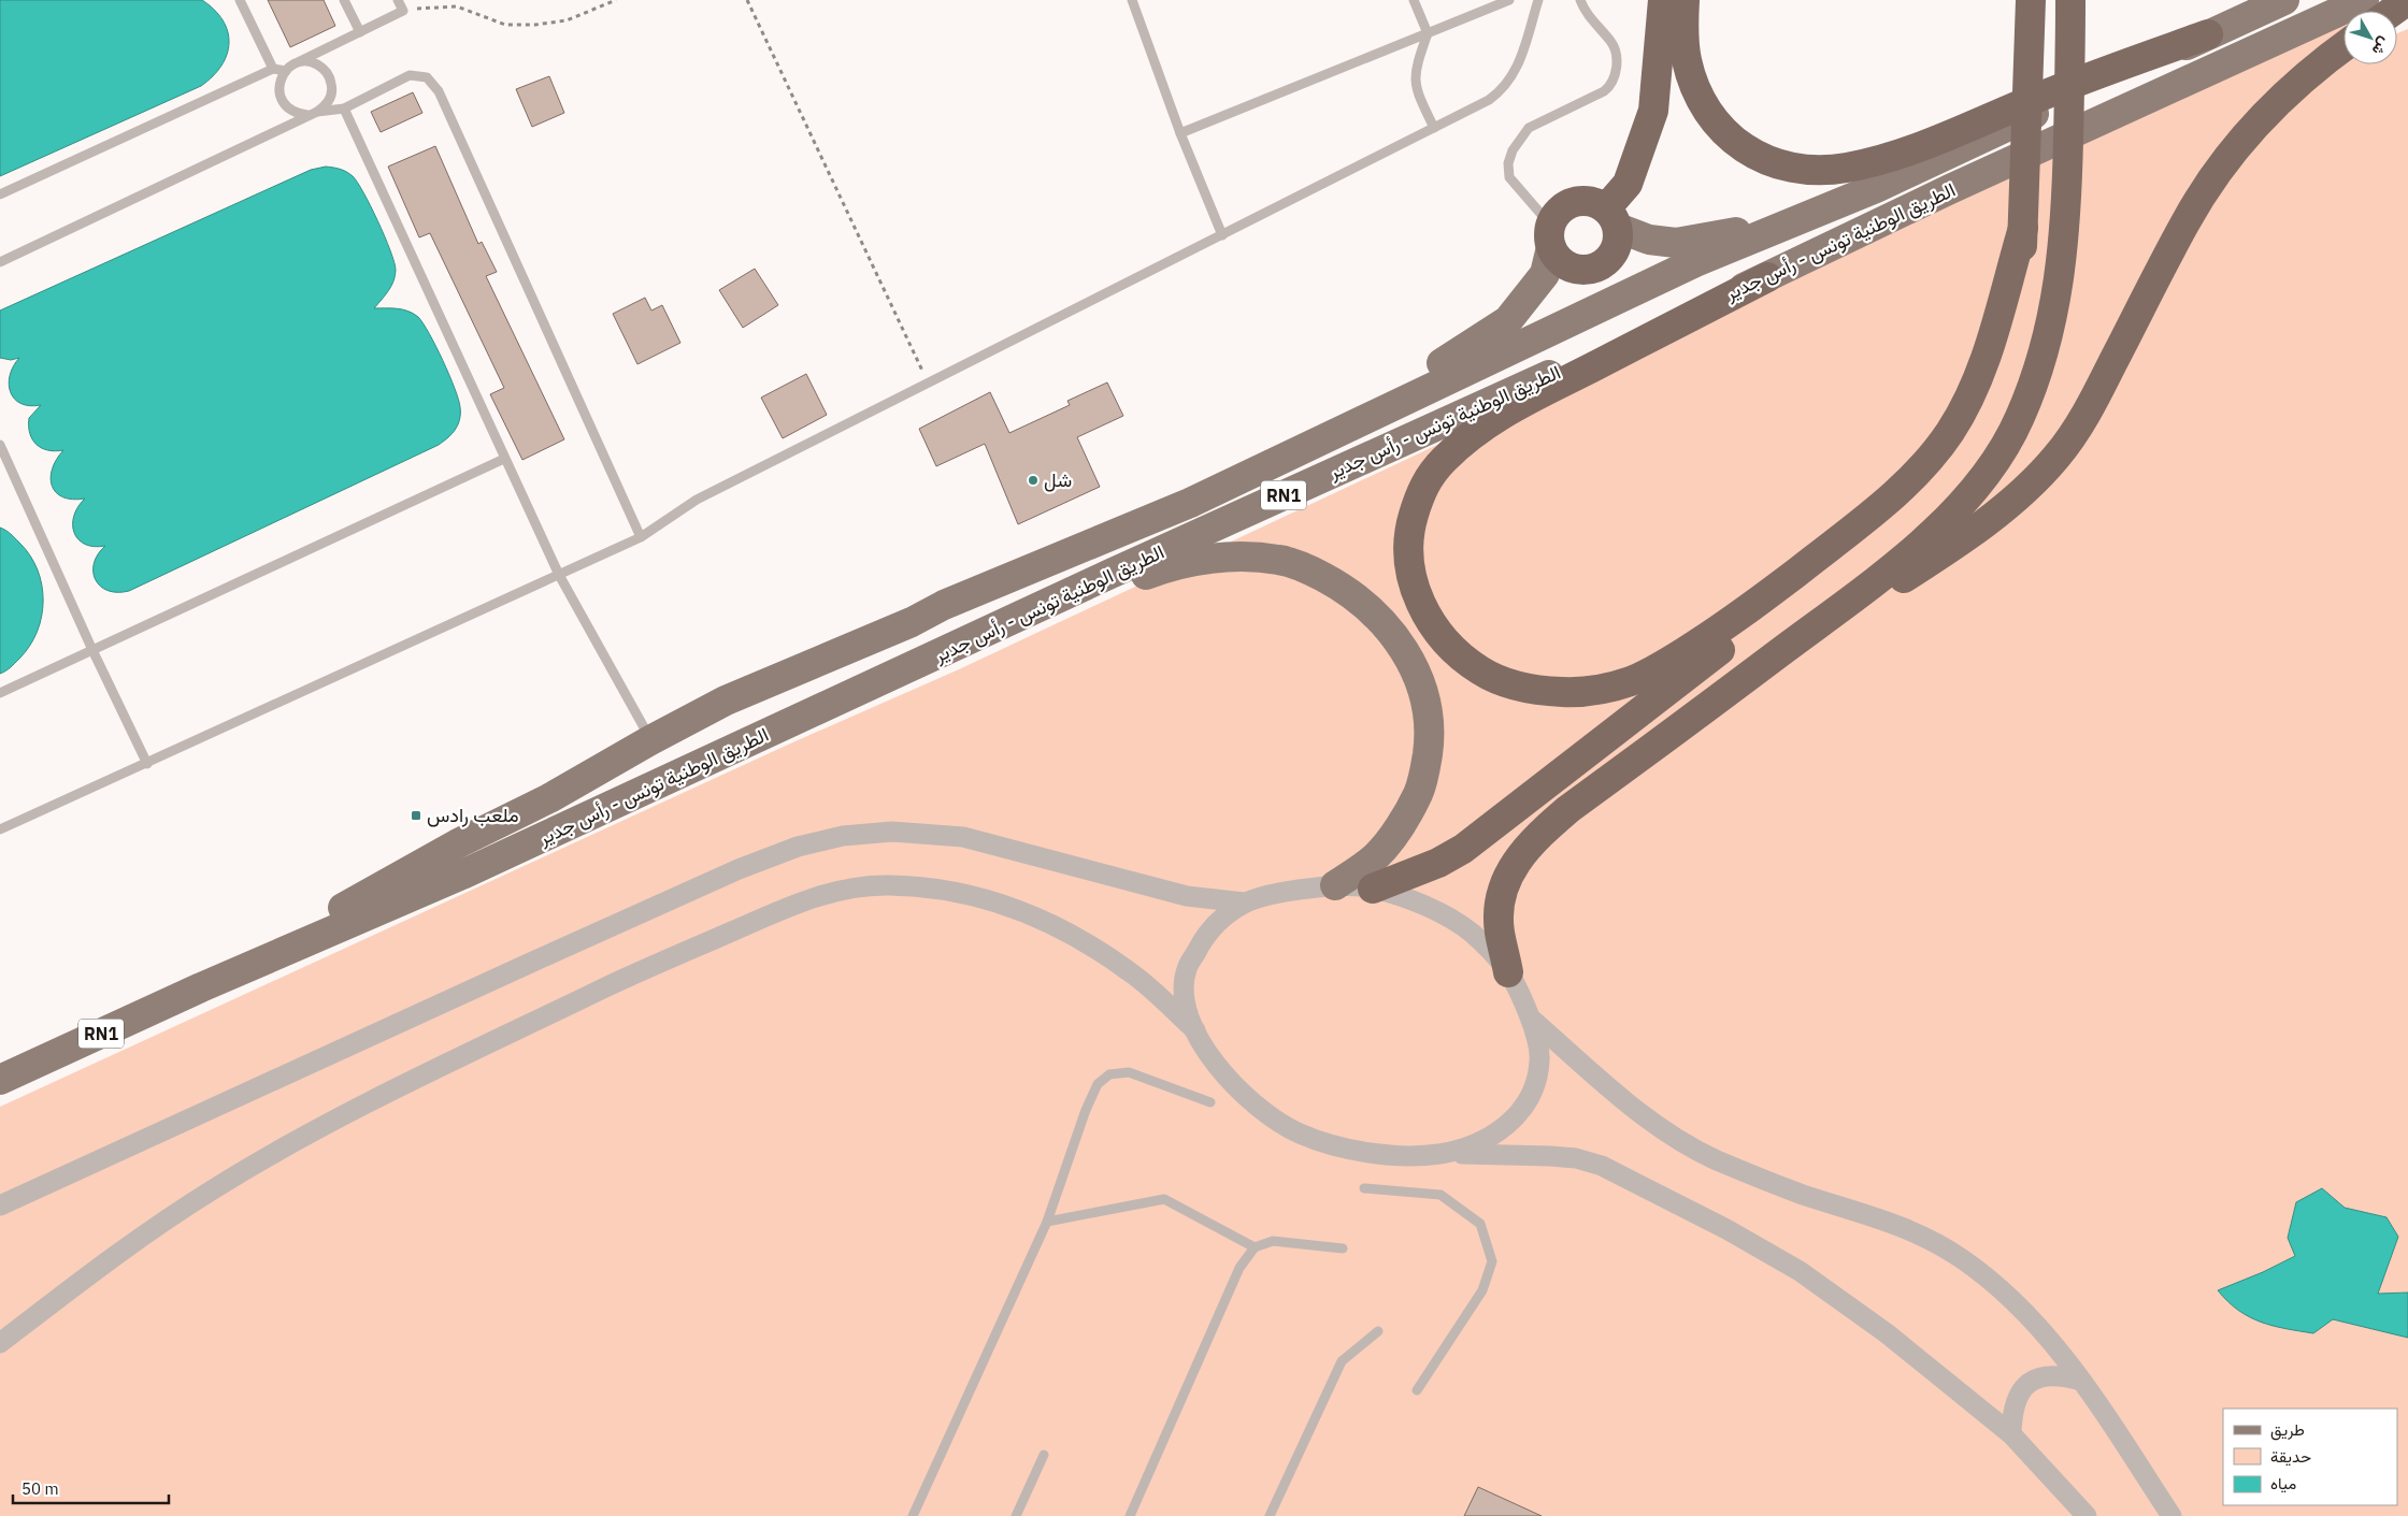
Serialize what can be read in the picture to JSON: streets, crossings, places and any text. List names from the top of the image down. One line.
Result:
{"streets":{"main road":["الطريق الوطنية تونس - رأس جدير","RN1"]},"places":{"other":["شل"],"transit":["ملعب رادس"]},"legend":["طريق","حديقة","مياه"],"scale_bar":"50 m","north":"bottom right"}
